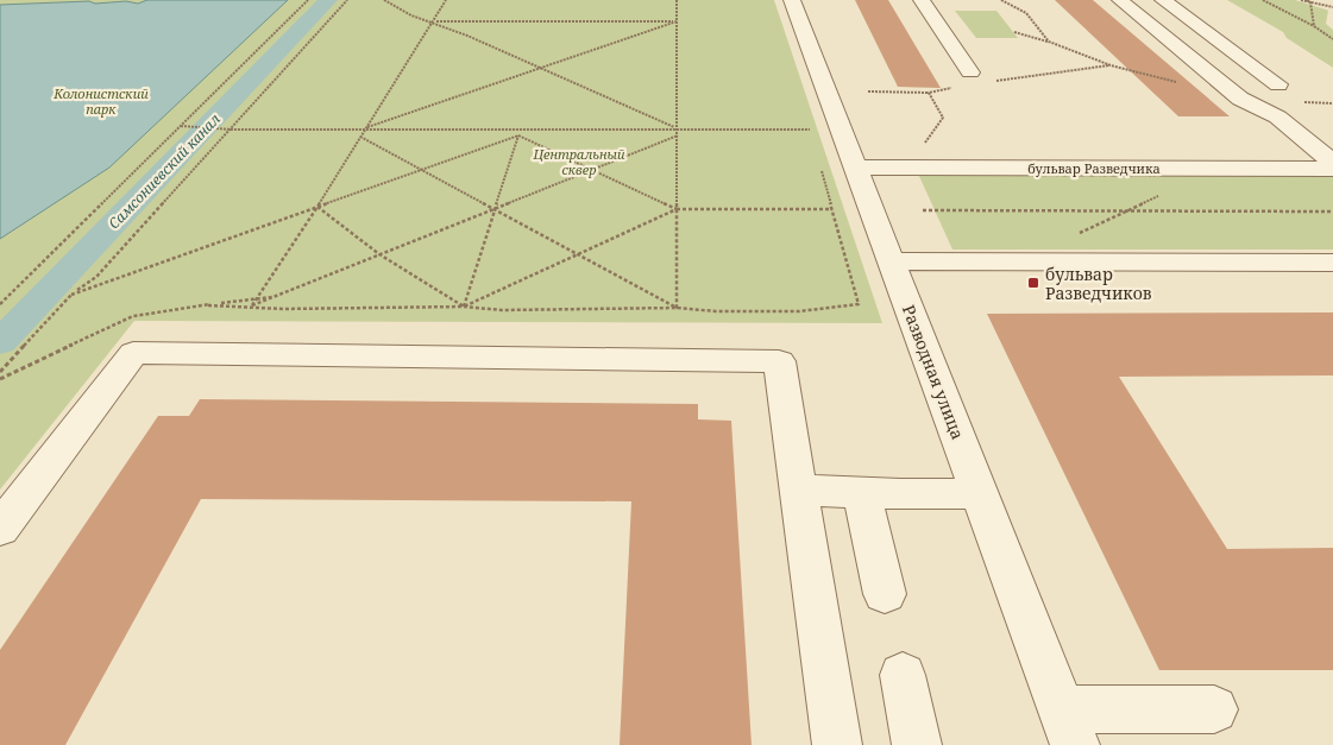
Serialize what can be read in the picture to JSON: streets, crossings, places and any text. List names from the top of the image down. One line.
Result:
{"streets":{"street":["бульвар Разведчика","Разводная улица"]},"crossings":[["бульвар Разведчика","Разводная улица"]],"water":["Самсониевский канал"],"parks":["Колонистский парк","Центральный сквер"],"places":{"transit":["бульвар Разведчиков"]}}
